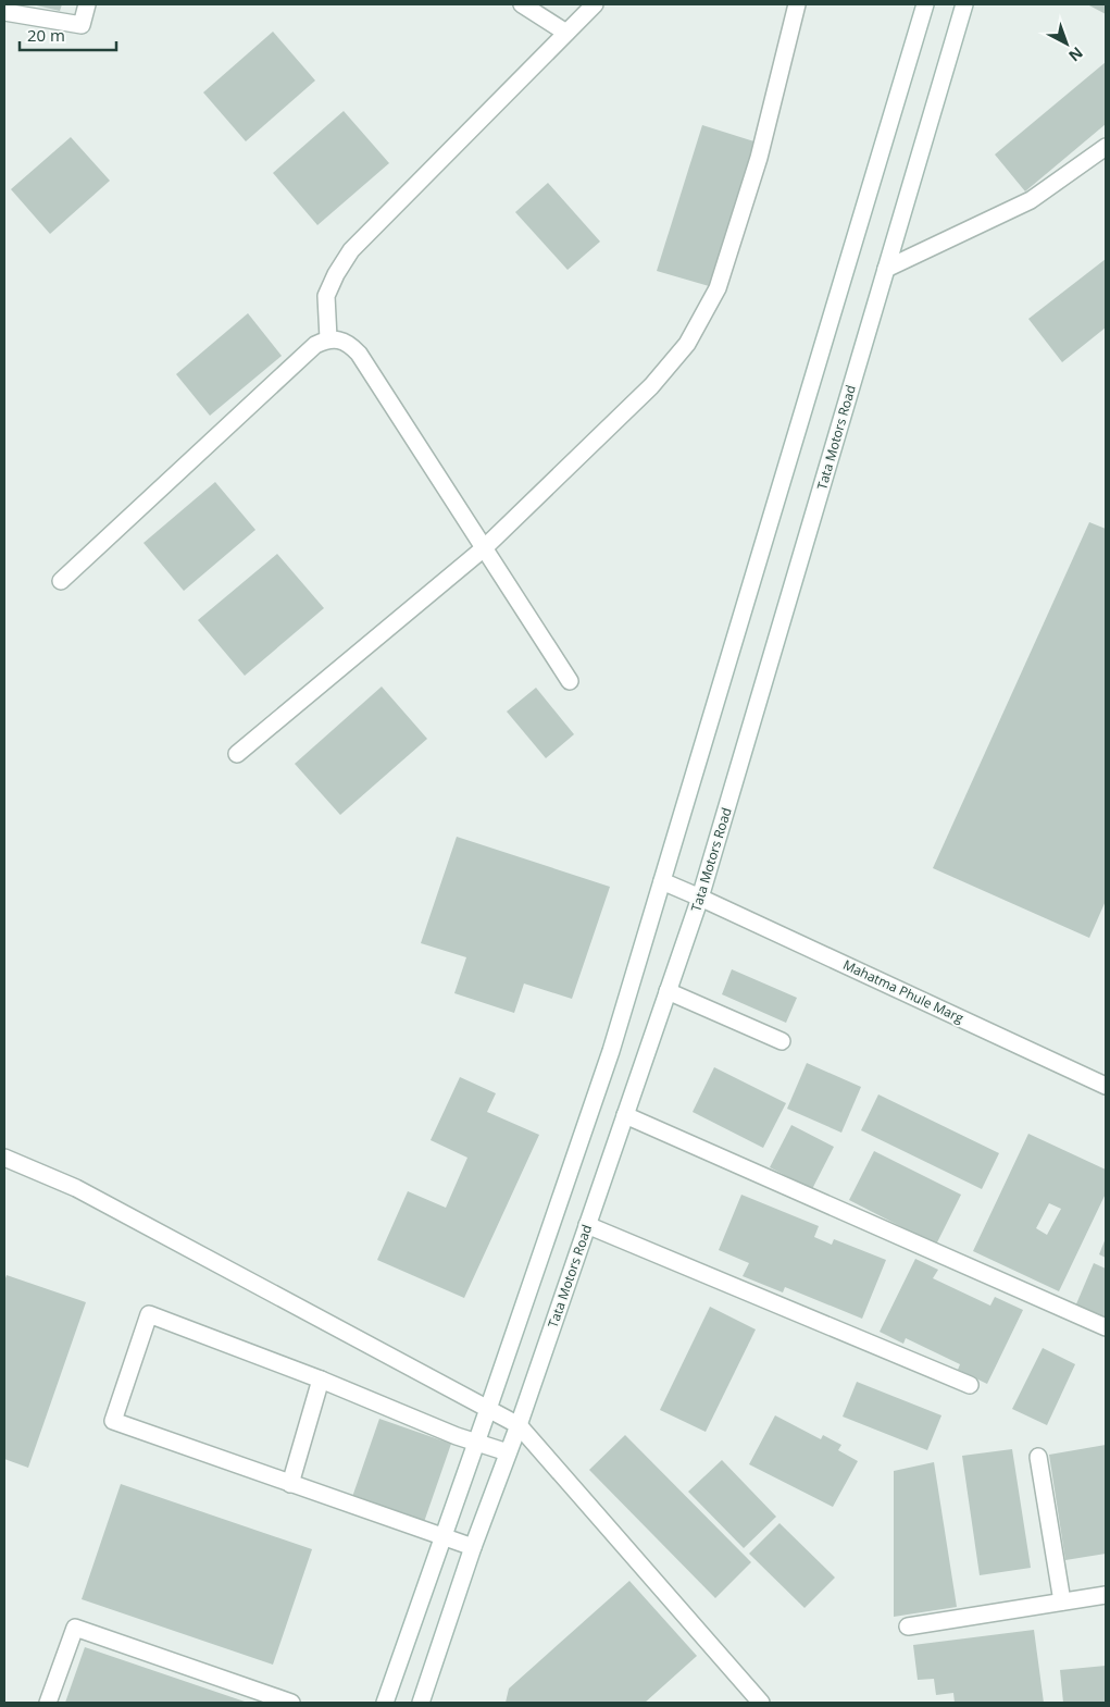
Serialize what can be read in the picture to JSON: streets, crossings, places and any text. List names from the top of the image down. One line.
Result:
{"streets":{"main road":["Tata Motors Road","Mahatma Phule Marg"]},"crossings":[["Tata Motors Road","Mahatma Phule Marg"]],"scale_bar":"20 m","north":"bottom right"}
